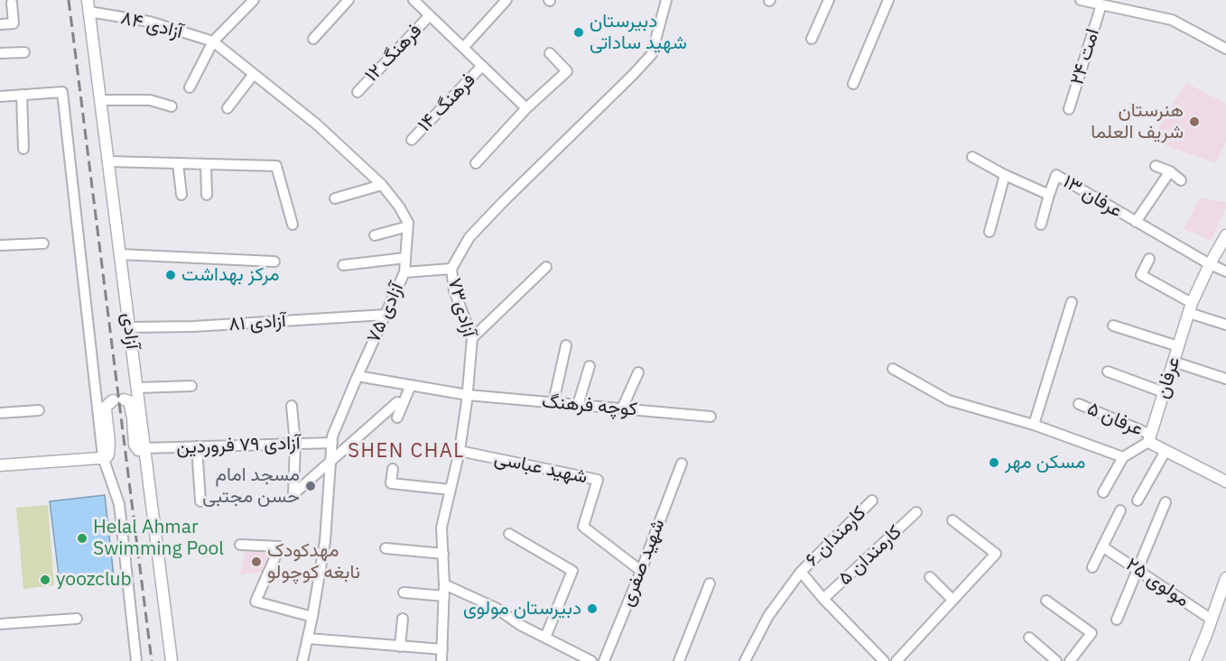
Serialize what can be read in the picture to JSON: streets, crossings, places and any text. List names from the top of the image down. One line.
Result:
{"streets":{"street":["آزادی ۸۴","فرهنگ ۱۲","امت ۲۴","فرهنگ ۱۴","عرفان ۱۳","آزادی۷۳","آزادی ۷۵","آزادی ۸۱","آزادی","عرفان","کوچه فرهنگ","عرفان ۵","آزادی ۷۹ فروردین","شهید عباسی","کارمندان ۶","کارمندان ۵","شهید صفری","مولوی ۲۵"]},"crossings":[["آزادی ۸۴","آزادی"],["عرفان ۱۳","عرفان"],["آزادی۷۳","کوچه فرهنگ"],["آزادی۷۳","شهید عباسی"],["آزادی ۷۵","آزادی ۸۱"],["آزادی ۷۵","کوچه فرهنگ"],["آزادی ۷۵","آزادی ۷۹ فروردین"],["آزادی ۸۱","آزادی"],["آزادی","آزادی ۷۹ فروردین"],["عرفان","عرفان ۵"],["شهید عباسی","شهید صفری"]],"districts":["SHEN CHAL"],"places":["دبیرستان شهید ساداتی","هنرستان شریف العلما","مرکز بهداشت","مسکن مهر","مسجد امام حسن مجتبی","Helal Ahmar Swimming Pool","مهدکودک نابغه کوچولو","yoozclub","دبیرستان مولوی"]}
